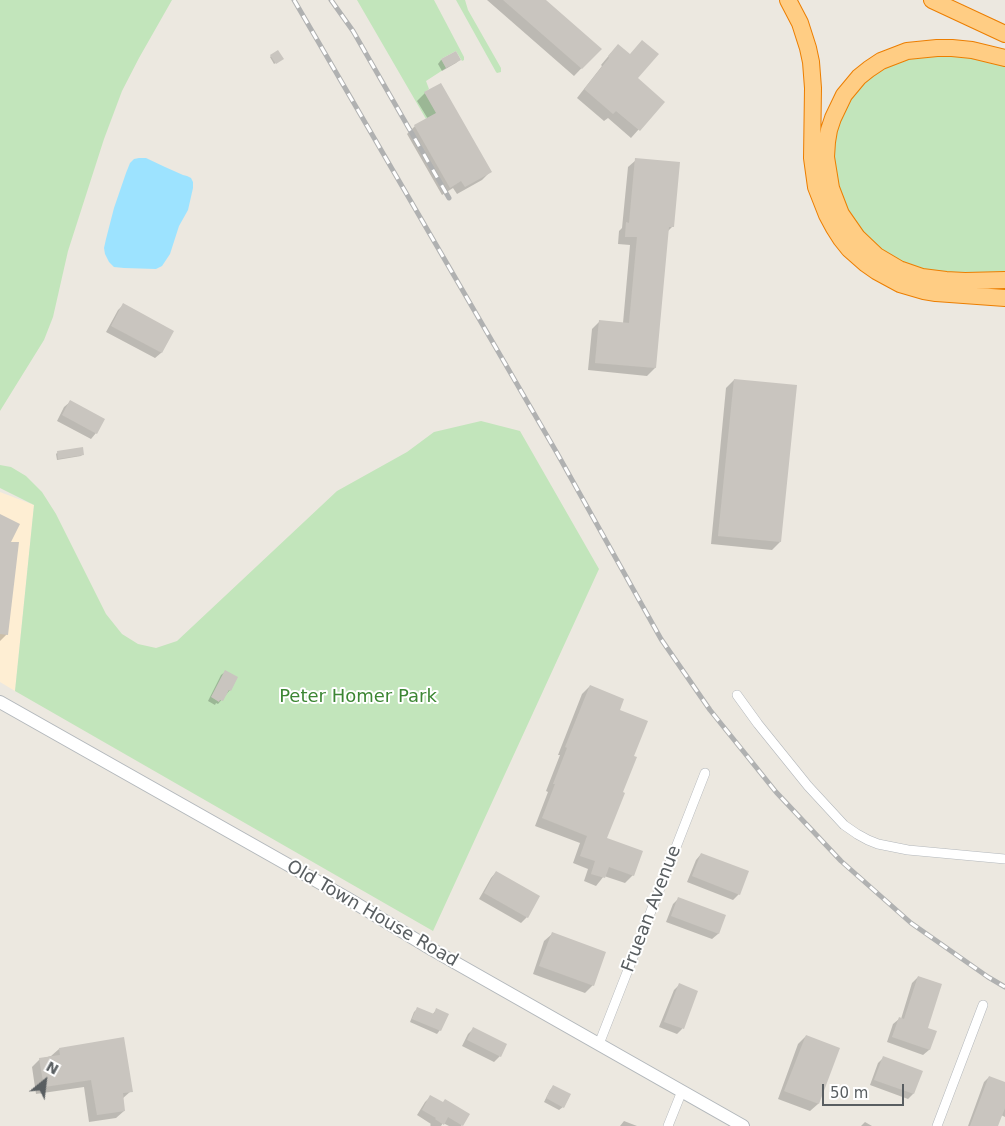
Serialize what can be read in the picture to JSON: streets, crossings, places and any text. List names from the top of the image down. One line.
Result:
{"streets":{"main road":["Old Town House Road"],"street":["Fruean Avenue"]},"crossings":[["Fruean Avenue","Old Town House Road"]],"parks":["Peter Homer Park"],"scale_bar":"50 m","north":"top right"}
